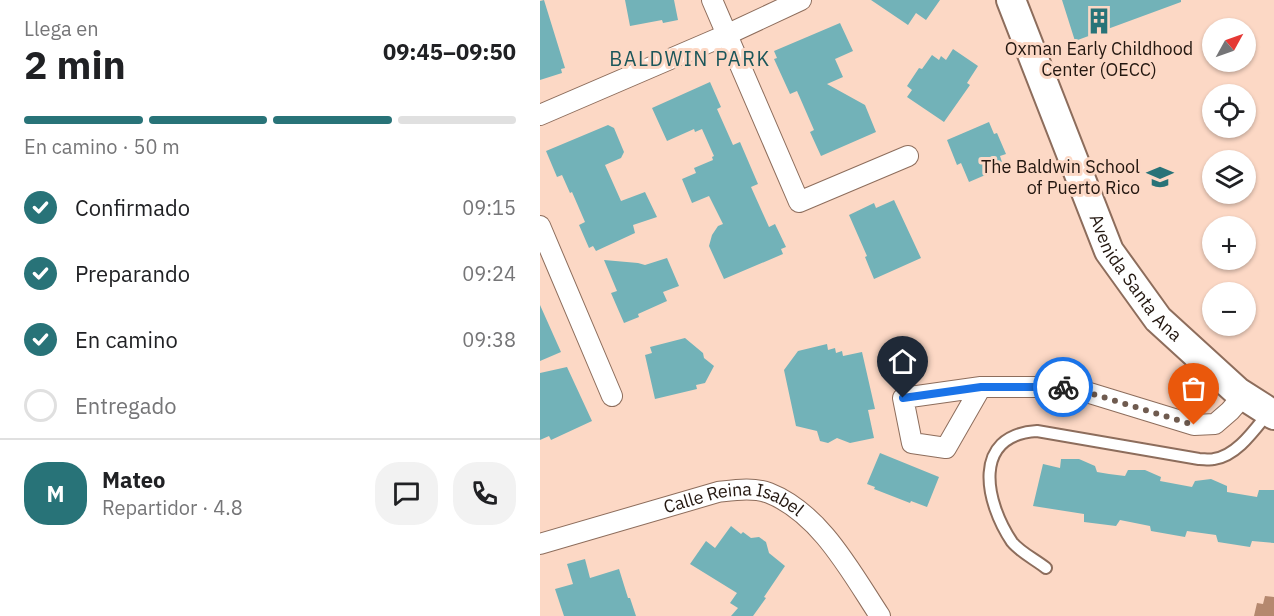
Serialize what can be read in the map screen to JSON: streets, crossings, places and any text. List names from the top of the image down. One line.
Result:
{"streets":{"street":["Avenida Santa Ana","Calle Reina Isabel"]},"districts":["BALDWIN PARK"],"places":{"building":["Oxman Early Childhood Center (OECC)"],"school or university":["The Baldwin School of Puerto Rico"]},"north":"top right","page":{"heading":["2 min","Llega en","09:45–09:50"],"panel":["Mateo","Repartidor · 4.8"],"map_buttons":["+","−"],"bar":"En camino · 50 m","list":[["Confirmado","09:15"],["Preparando","09:24"],["En camino","09:38"],"Entregado"],"round":"M"}}
